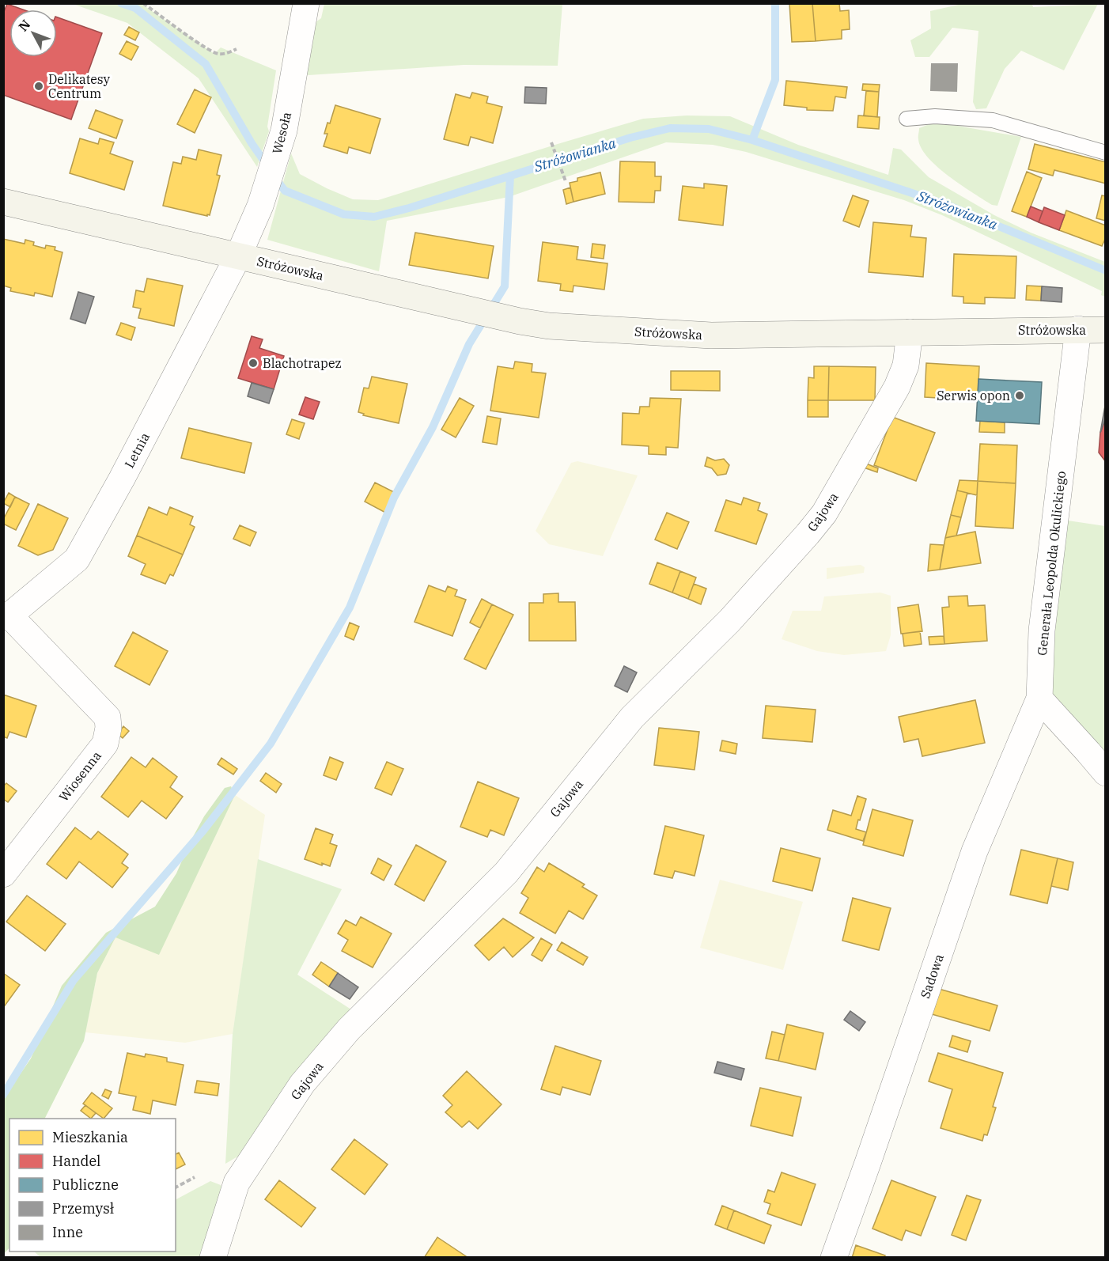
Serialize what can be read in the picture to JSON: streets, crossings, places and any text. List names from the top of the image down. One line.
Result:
{"streets":{"main road":["Stróżowska"],"street":["Wesoła","Letnia","Gajowa","Generała Leopolda Okulickiego","Wiosenna","Sadowa"]},"crossings":[["Wesoła","Stróżowska"],["Wesoła","Letnia"],["Stróżowska","Letnia"],["Stróżowska","Gajowa"],["Stróżowska","Generała Leopolda Okulickiego"],["Letnia","Wiosenna"],["Generała Leopolda Okulickiego","Sadowa"]],"water":["Stróżowianka"],"places":["Delikatesy Centrum","Blachotrapez","Serwis opon"],"legend":["Mieszkania","Handel","Publiczne","Przemysł","Inne"],"north":"top left"}
